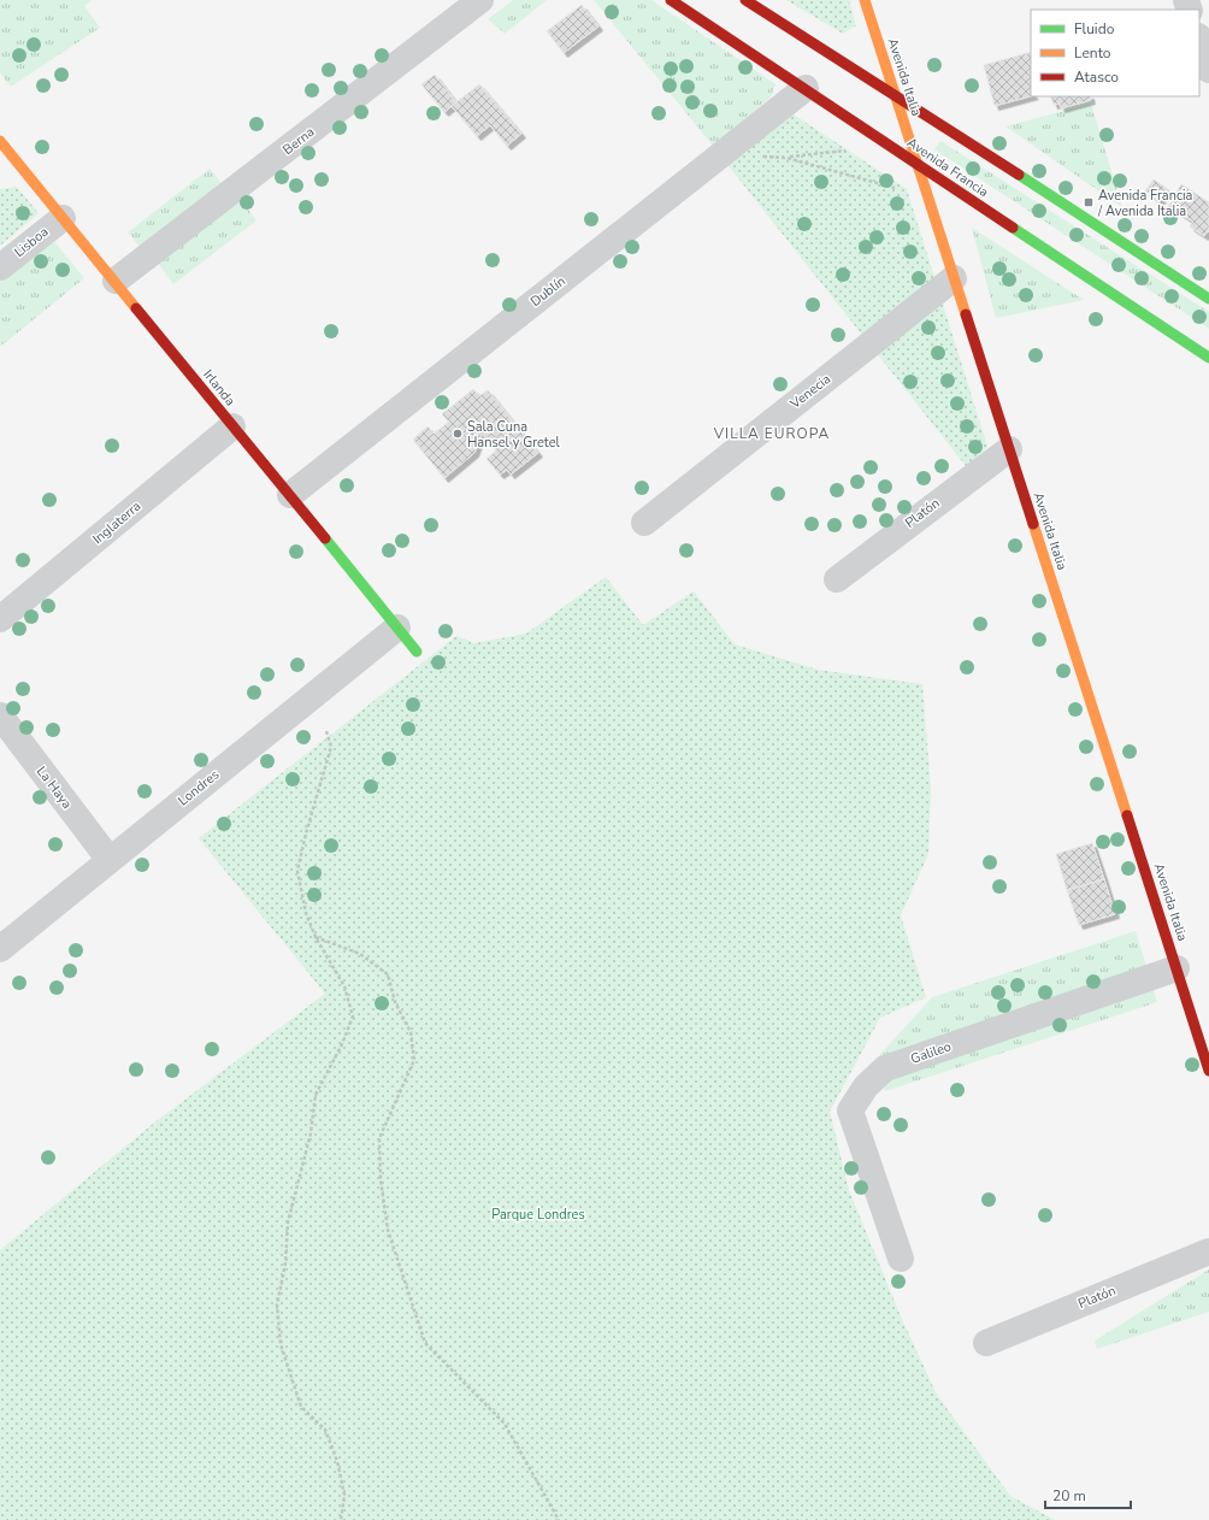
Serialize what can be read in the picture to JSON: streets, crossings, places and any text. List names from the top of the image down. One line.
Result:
{"streets":{"street":["Avenida Italia","Berna","Avenida Francia","Lisboa","Dublín","Irlanda","Venecia","Platón","Inglaterra","La Haya","Londres","Galileo"]},"crossings":[["Avenida Italia","Avenida Francia"],["Avenida Italia","Venecia"],["Avenida Italia","Platón"],["Avenida Italia","Galileo"],["Berna","Irlanda"],["Avenida Francia","Dublín"],["Lisboa","Irlanda"],["Dublín","Irlanda"],["Irlanda","Inglaterra"],["Irlanda","Londres"],["La Haya","Londres"]],"districts":["VILLA EUROPA"],"parks":["Parque Londres"],"places":{"transit":["Avenida Francia / Avenida Italia"],"other":["Sala Cuna Hansel y Gretel"]},"legend":["Fluido","Lento","Atasco"],"scale_bar":"20 m"}
